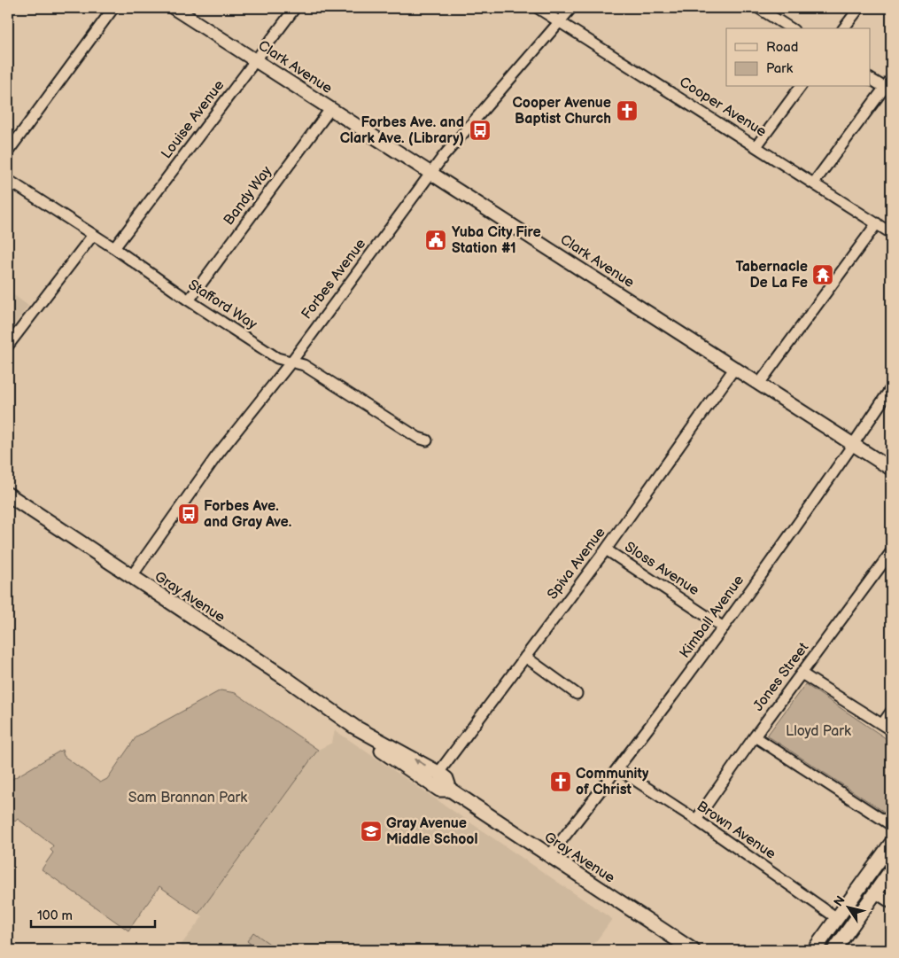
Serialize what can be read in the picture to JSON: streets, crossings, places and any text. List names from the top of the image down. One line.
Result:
{"streets":{"main road":["Gray Avenue"],"street":["Clark Avenue","Cooper Avenue","Louise Avenue","Bandy Way","Forbes Avenue","Stafford Way","Spiva Avenue","Sloss Avenue","Kimball Avenue","Jones Street","Brown Avenue"]},"crossings":[["Clark Avenue","Louise Avenue"],["Clark Avenue","Bandy Way"],["Clark Avenue","Forbes Avenue"],["Clark Avenue","Spiva Avenue"],["Clark Avenue","Kimball Avenue"],["Cooper Avenue","Forbes Avenue"],["Louise Avenue","Stafford Way"],["Bandy Way","Stafford Way"],["Forbes Avenue","Stafford Way"],["Forbes Avenue","Gray Avenue"],["Spiva Avenue","Sloss Avenue"],["Spiva Avenue","Gray Avenue"],["Sloss Avenue","Kimball Avenue"],["Gray Avenue","Kimball Avenue"],["Kimball Avenue","Brown Avenue"],["Jones Street","Brown Avenue"]],"parks":["Lloyd Park","Sam Brannan Park"],"places":{"church":["Cooper Avenue Baptist Church","Community of Christ"],"bus stop":["Forbes Ave. and Clark Ave. (Library)","Forbes Ave. and Gray Ave."],"public building":["Yuba City Fire Station #1"],"temple":["Tabernacle De La Fe"],"school or university":["Gray Avenue Middle School"]},"legend":["Road","Park"],"scale_bar":"100 m","north":"top left"}
